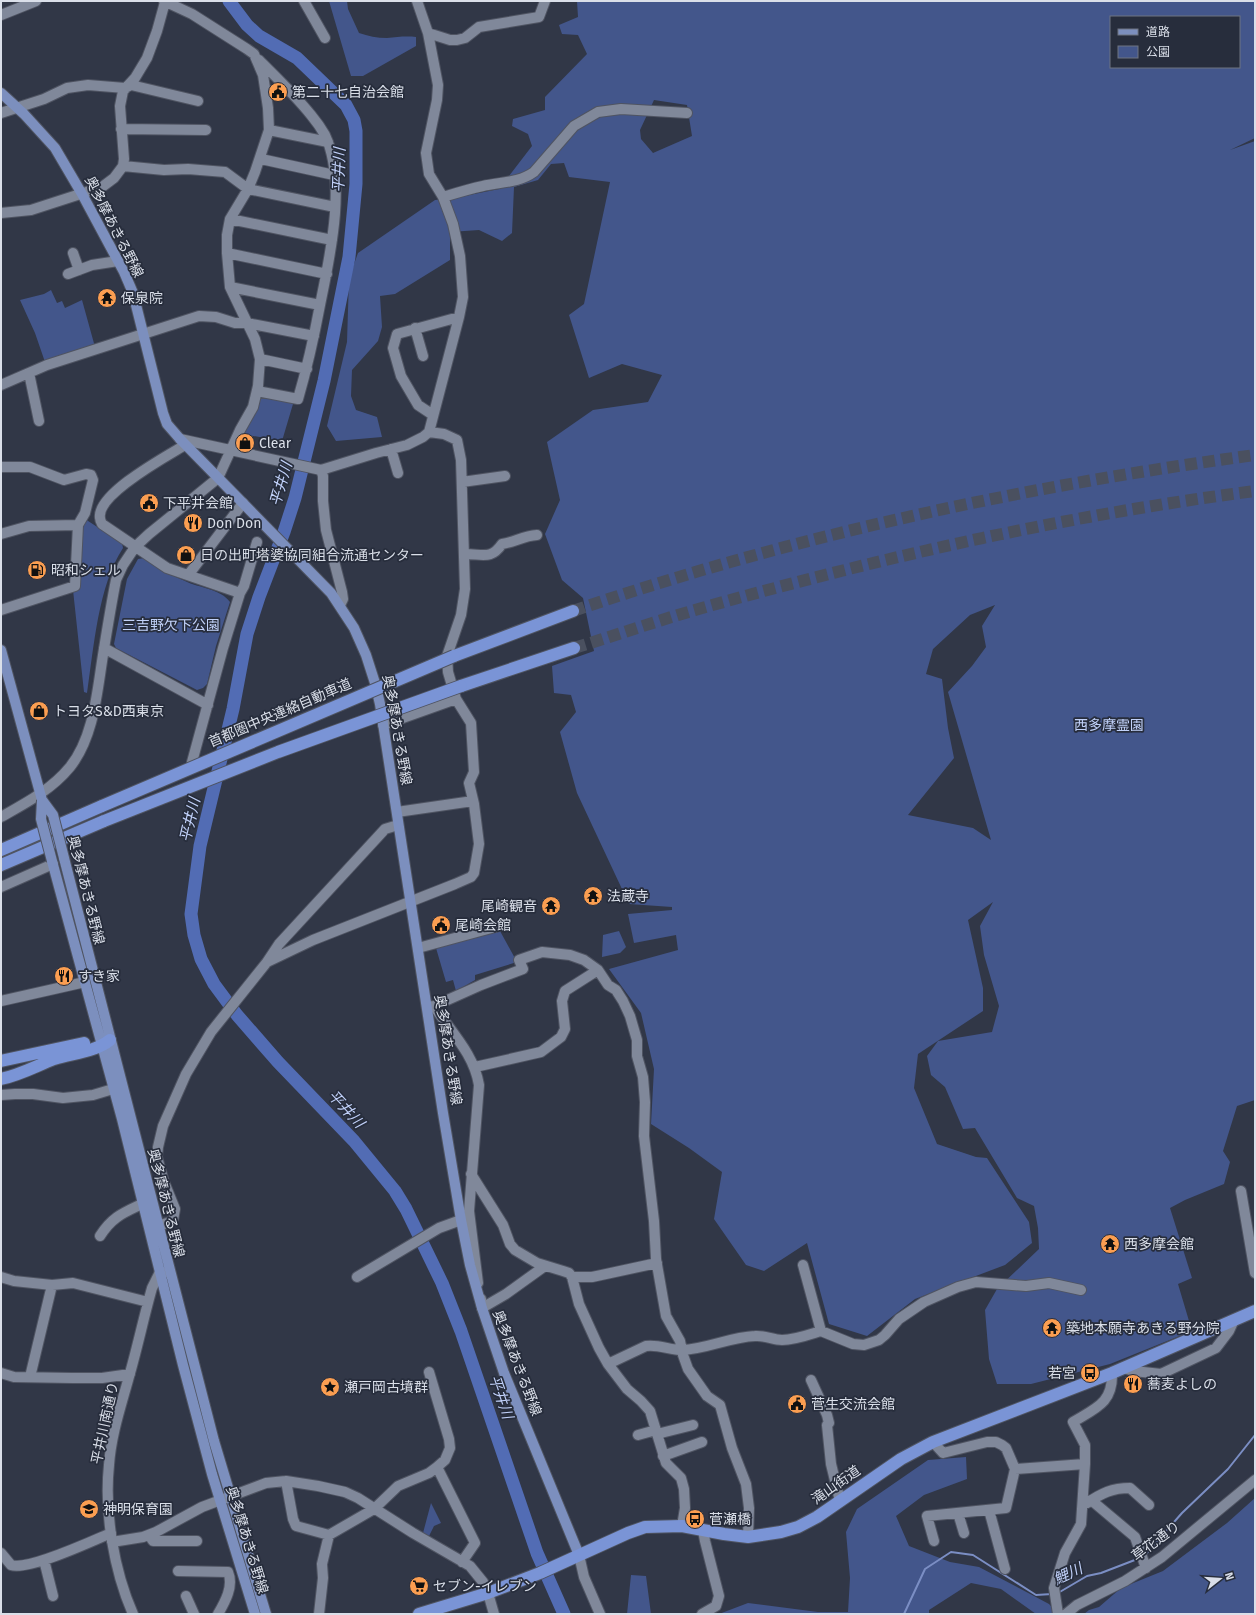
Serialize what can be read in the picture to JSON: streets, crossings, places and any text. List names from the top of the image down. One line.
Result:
{"streets":{"highway":["首都圏中央連絡自動車道","滝山街道"],"main road":["奥多摩あきる野線"],"street":["平井川南通り","草花通り"]},"crossings":[["奥多摩あきる野線","平井川南通り"],["奥多摩あきる野線","滝山街道"]],"water":["平井川","鯉川"],"parks":["三吉野欠下公園","西多摩霊園"],"places":{"public building":["第二十七自治会館","下平井会館","尾崎会館","菅生交流会館"],"temple":["保泉院","法蔵寺","尾崎観音","西多摩会館","築地本願寺あきる野分院"],"shop":["Clear","日の出町塔婆協同組合流通センター","トヨタS&D西東京"],"restaurant":["Don Don","すき家","蕎麦よしの"],"fuel station":["昭和シェル"],"bus stop":["若宮","菅瀬橋"],"place":["瀬戸岡古墳群"],"school or university":["神明保育園"],"supermarket":["セブン-イレブン"]},"legend":["道路","公園"],"north":"right"}
